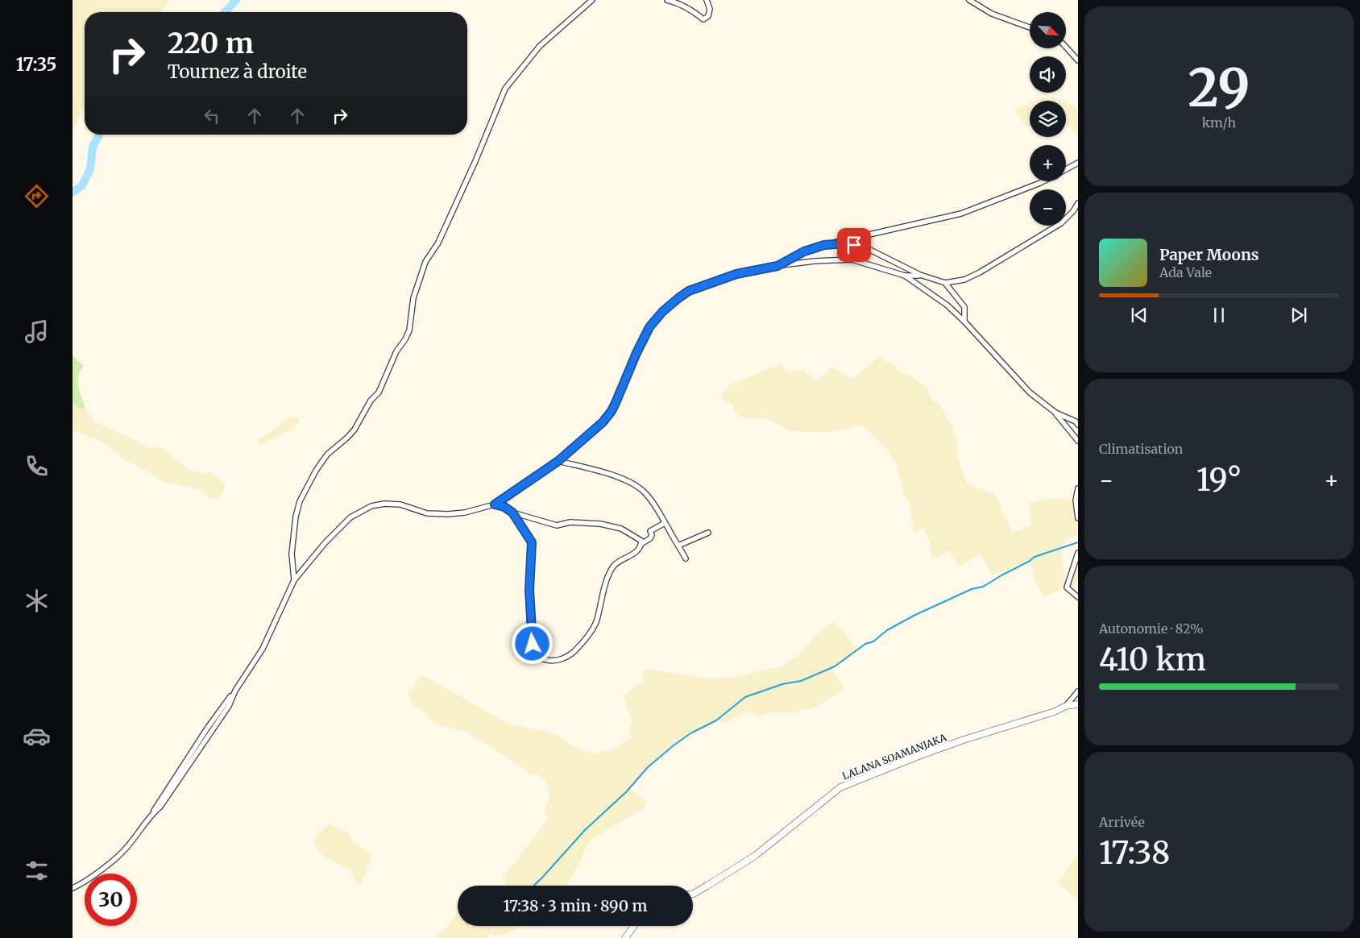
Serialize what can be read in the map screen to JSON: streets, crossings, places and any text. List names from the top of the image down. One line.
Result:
{"streets":{"street":["LALANA SOAMANJAKA"]},"north":"bottom right","page":{"tabs":"17:35","tile":[["29","km/h"],"Climatisation",["Autonomie · 82%","410 km"],["Arrivée","17:38"]],"map_buttons":["+","−"],"turn":["220 m","Tournez à droite"],"song":["Paper Moons","Ada Vale"],"heat":["−","19°","+"],"limit":"30","trip":"17:38 · 3 min · 890 m"}}
